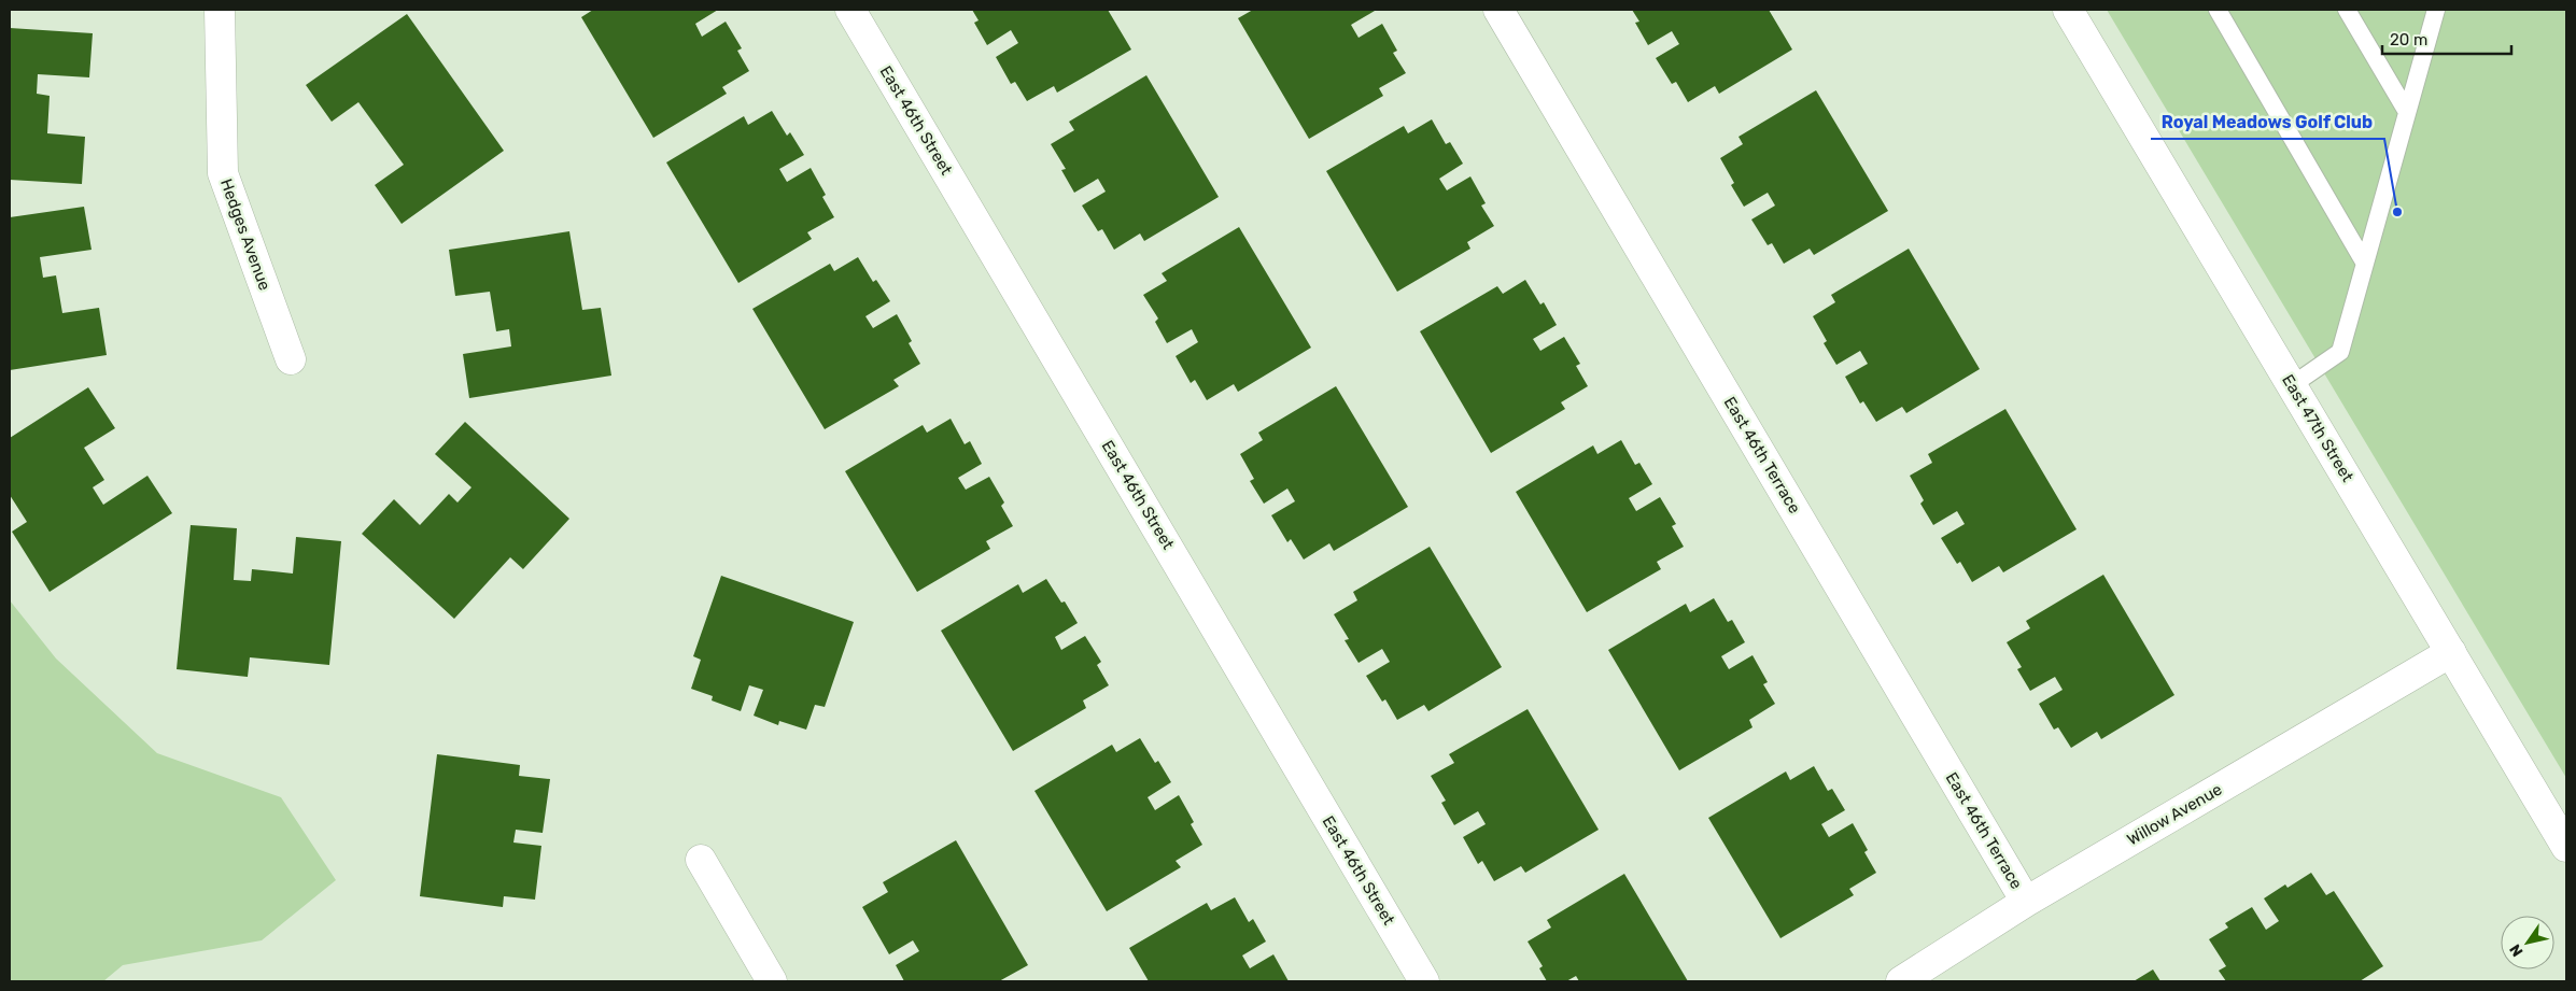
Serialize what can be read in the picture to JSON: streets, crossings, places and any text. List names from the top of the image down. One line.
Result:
{"streets":{"street":["East 46th Street","Hedges Avenue","East 47th Street","East 46th Terrace","Willow Avenue"]},"crossings":[["East 47th Street","Willow Avenue"],["East 46th Terrace","Willow Avenue"]],"places":["Royal Meadows Golf Club"],"scale_bar":"20 m","north":"bottom left"}
